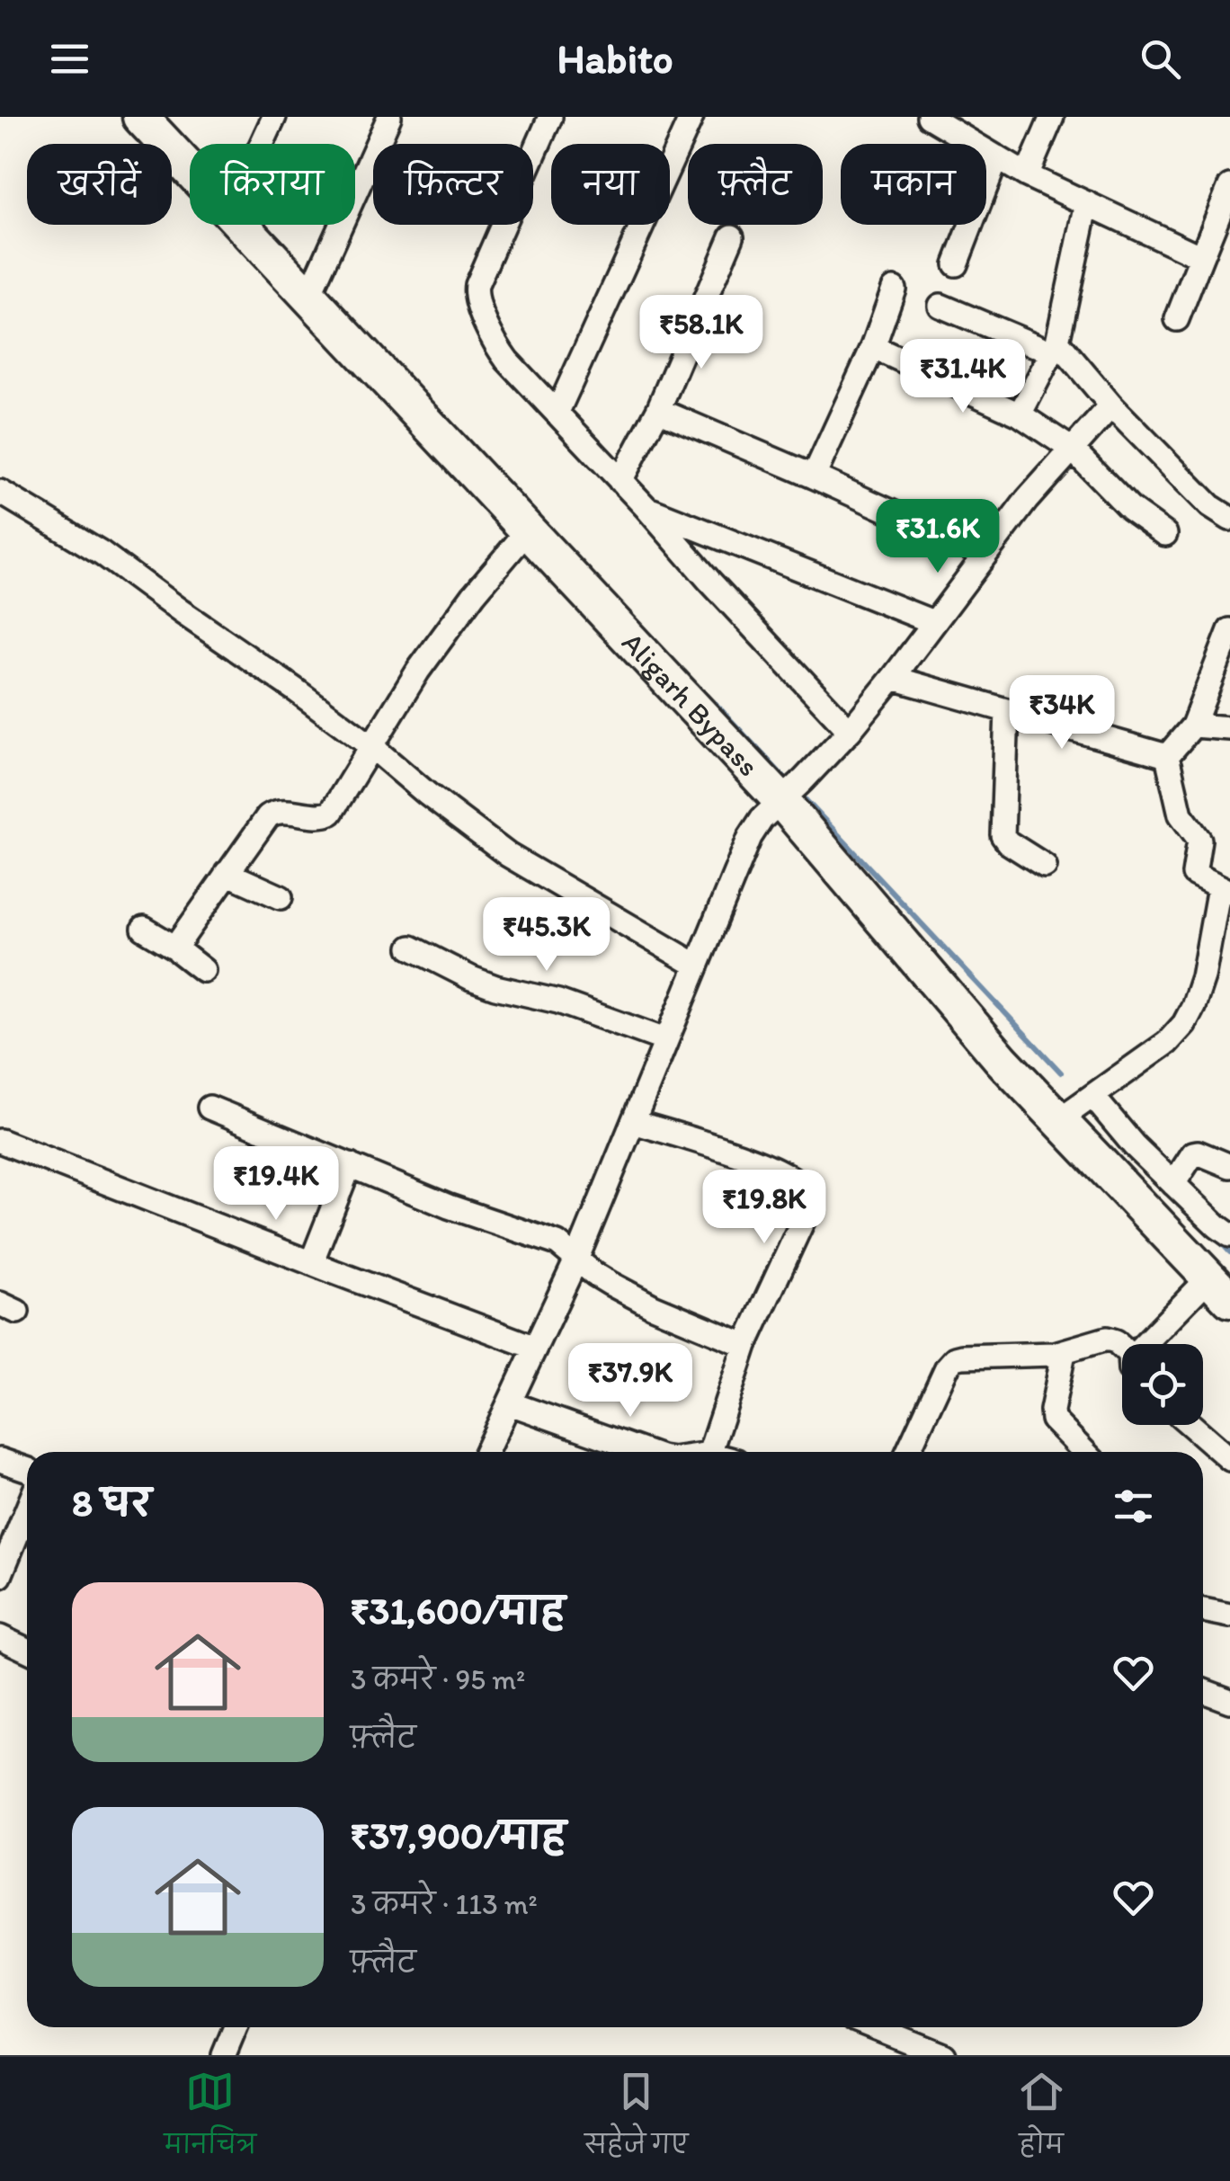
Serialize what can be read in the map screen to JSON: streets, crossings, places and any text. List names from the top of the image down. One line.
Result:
{"streets":{"highway":["Aligarh Bypass"]},"page":{"header":"Habito","chip":["खरीदें","किराया","फ़िल्टर","नया","फ़्लैट","मकान"],"price":["₹58.1K","₹31.4K","₹31.6K","₹34K","₹45.3K","₹19.4K","₹19.8K","₹37.9K"],"heading":"8 घर","list":[{"name":"₹31,600/माह","note":"3 कमरे · 95 m² · फ़्लैट"},{"name":"₹37,900/माह","note":"3 कमरे · 113 m² · फ़्लैट"}],"tabs":["मानचित्र","सहेजे गए","होम"]}}
